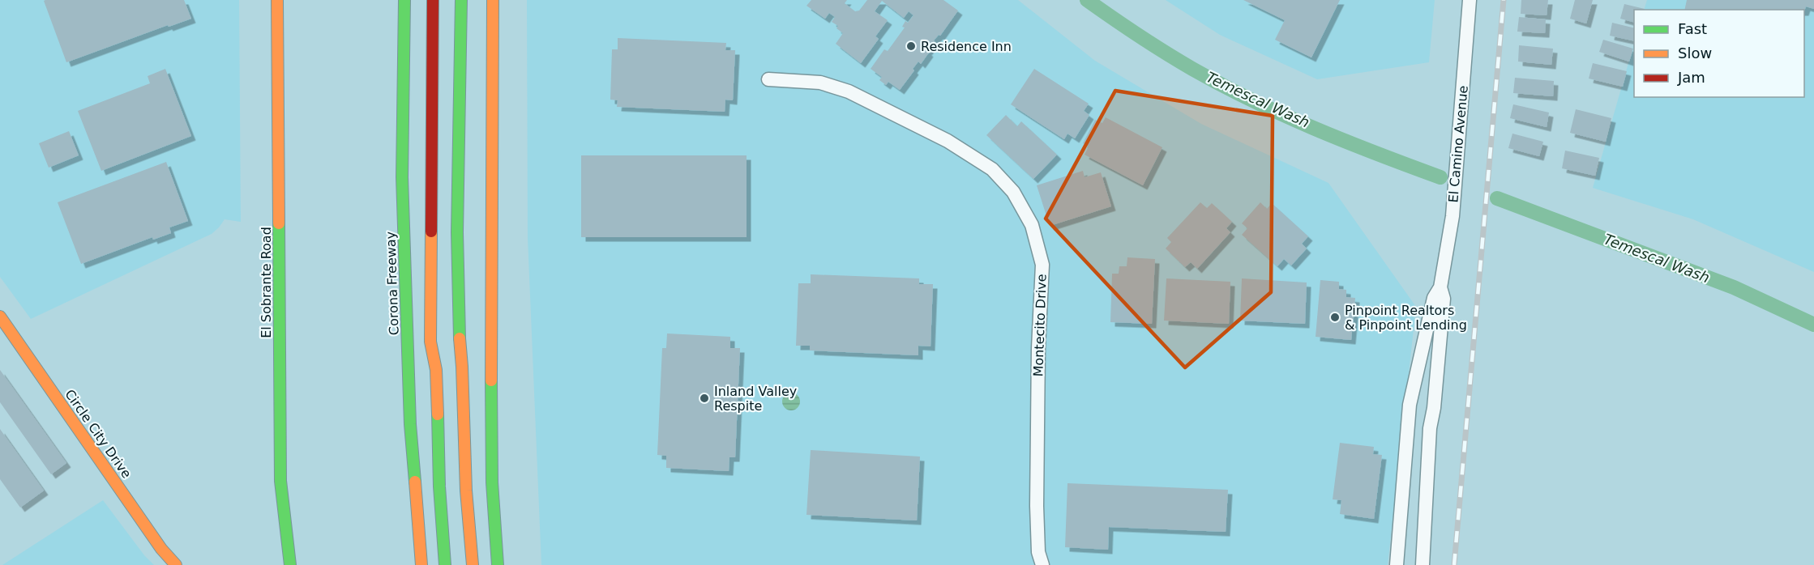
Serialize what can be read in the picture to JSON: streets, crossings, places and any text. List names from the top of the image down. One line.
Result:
{"streets":{"main road":["El Sobrante Road","Corona Freeway","Circle City Drive"],"street":["El Camino Avenue","Montecito Drive"]},"water":["Temescal Wash"],"places":["Residence Inn","Pinpoint Realtors & Pinpoint Lending","Inland Valley Respite"],"legend":["Fast","Slow","Jam"]}
